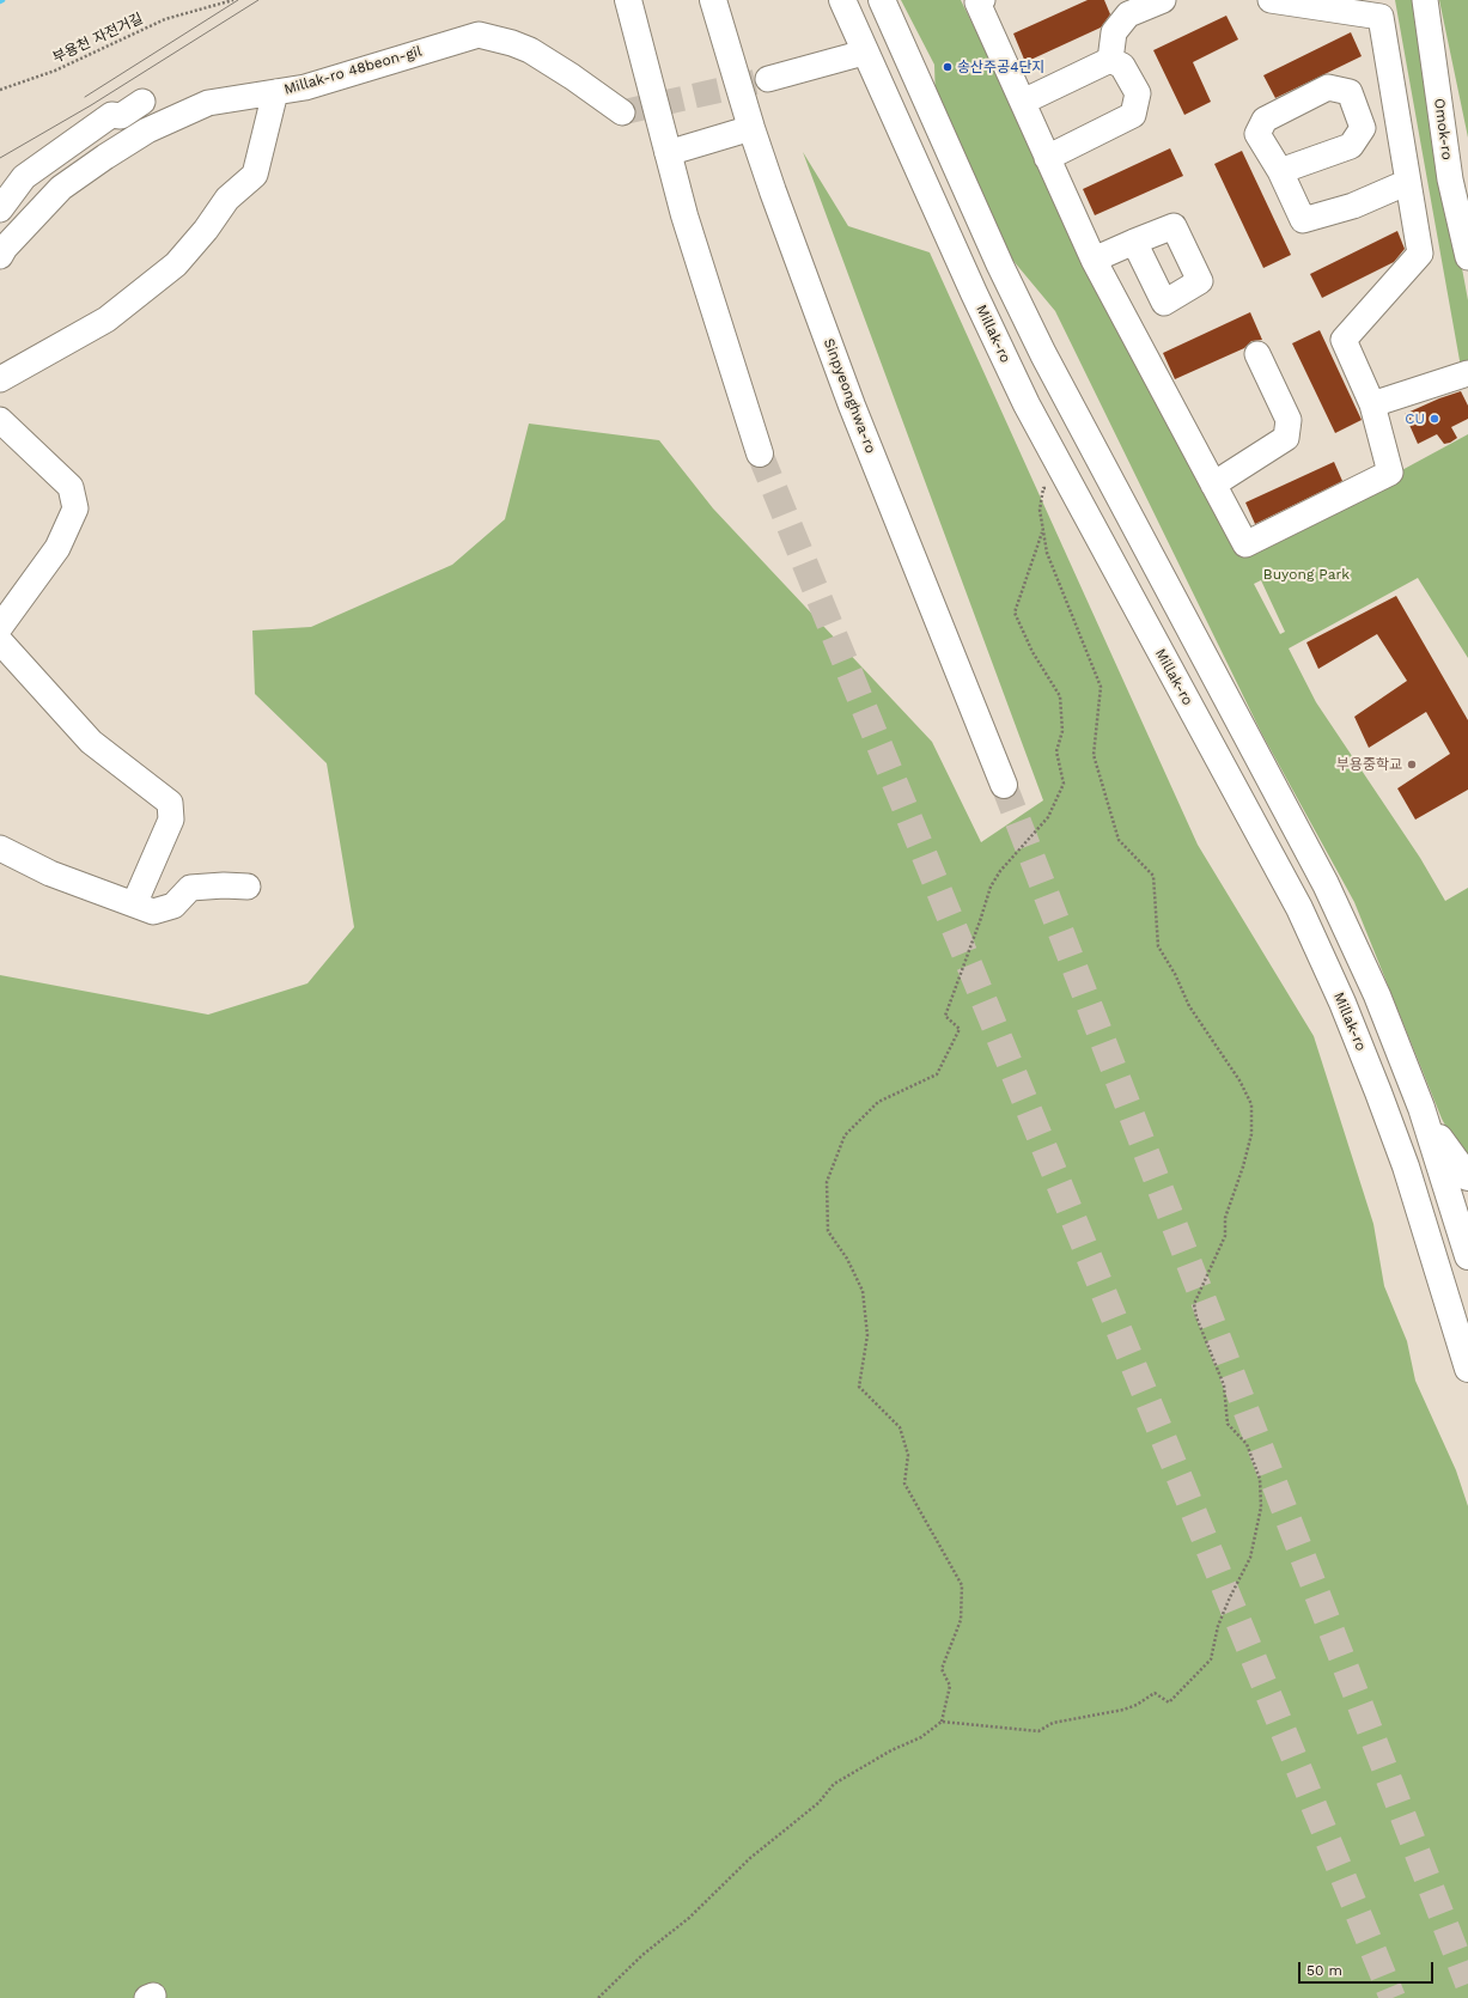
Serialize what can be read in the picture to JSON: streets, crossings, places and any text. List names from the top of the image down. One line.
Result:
{"streets":{"main road":["Millak-ro","Sinpyeonghwa-ro"],"street":["Millak-ro 48beon-gil","Omok-ro"],"path":["부용천 자전거길"]},"parks":["Buyong Park"],"places":["송산주공4단지","CU","부용중학교"],"scale_bar":"50 m"}
